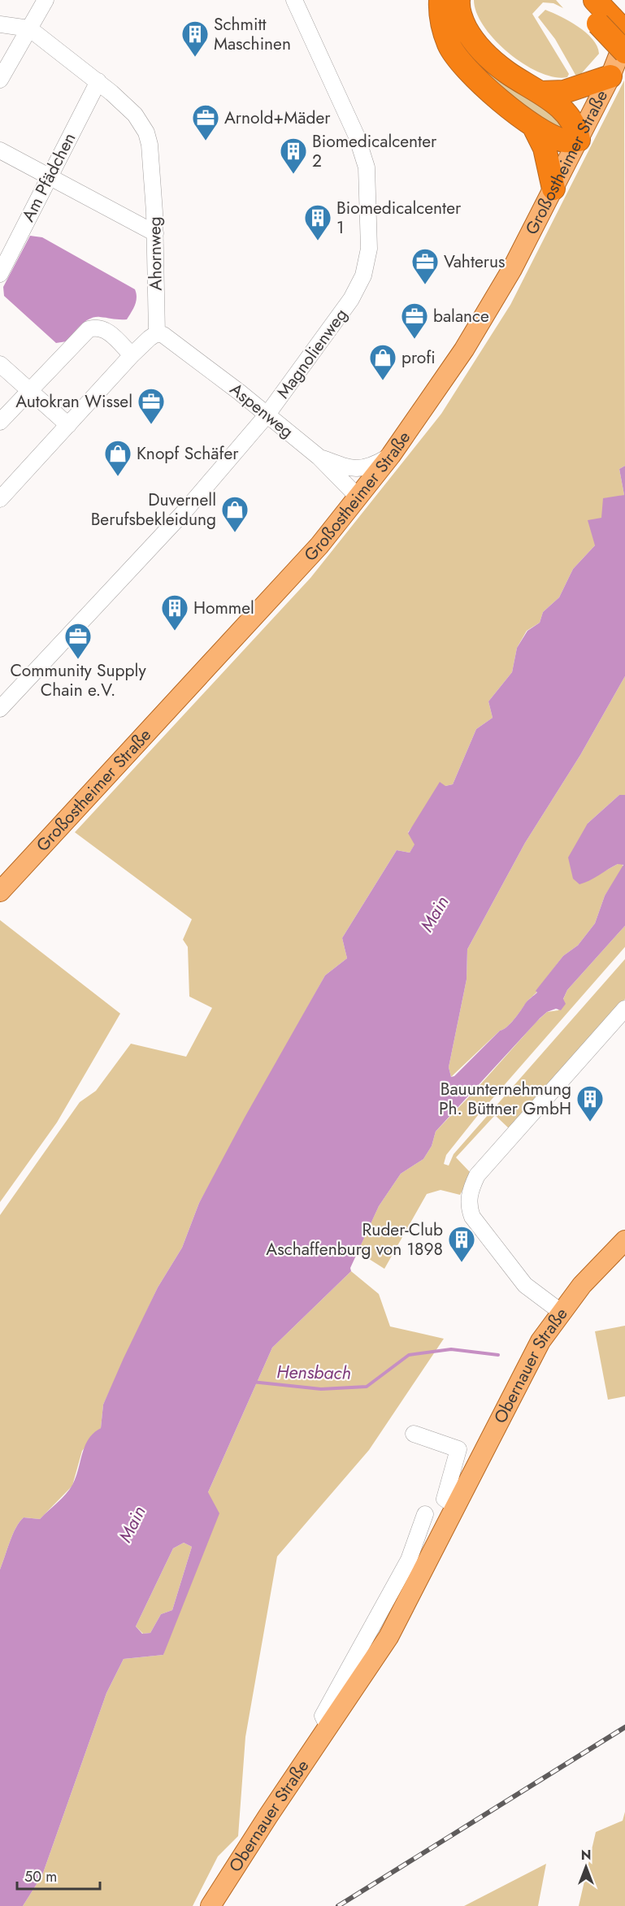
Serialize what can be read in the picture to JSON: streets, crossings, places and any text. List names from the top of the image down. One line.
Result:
{"streets":{"main road":["Großostheimer Straße","Obernauer Straße"],"street":["Am Pfädchen","Ahornweg","Magnolienweg","Aspenweg"]},"crossings":[["Großostheimer Straße","Aspenweg"],["Am Pfädchen","Ahornweg"],["Ahornweg","Aspenweg"],["Magnolienweg","Aspenweg"]],"water":["Main","Hensbach"],"places":{"building":["Schmitt Maschinen","Biomedicalcenter 2","Biomedicalcenter 1","Hommel","Bauunternehmung Ph. Büttner GmbH","Ruder-Club Aschaffenburg von 1898"],"office":["Arnold+Mäder","Vahterus","balance","Autokran Wissel","Community Supply Chain e.V."],"shop":["profi","Knopf Schäfer","Duvernell Berufsbekleidung"]},"scale_bar":"50 m","north":"top"}
